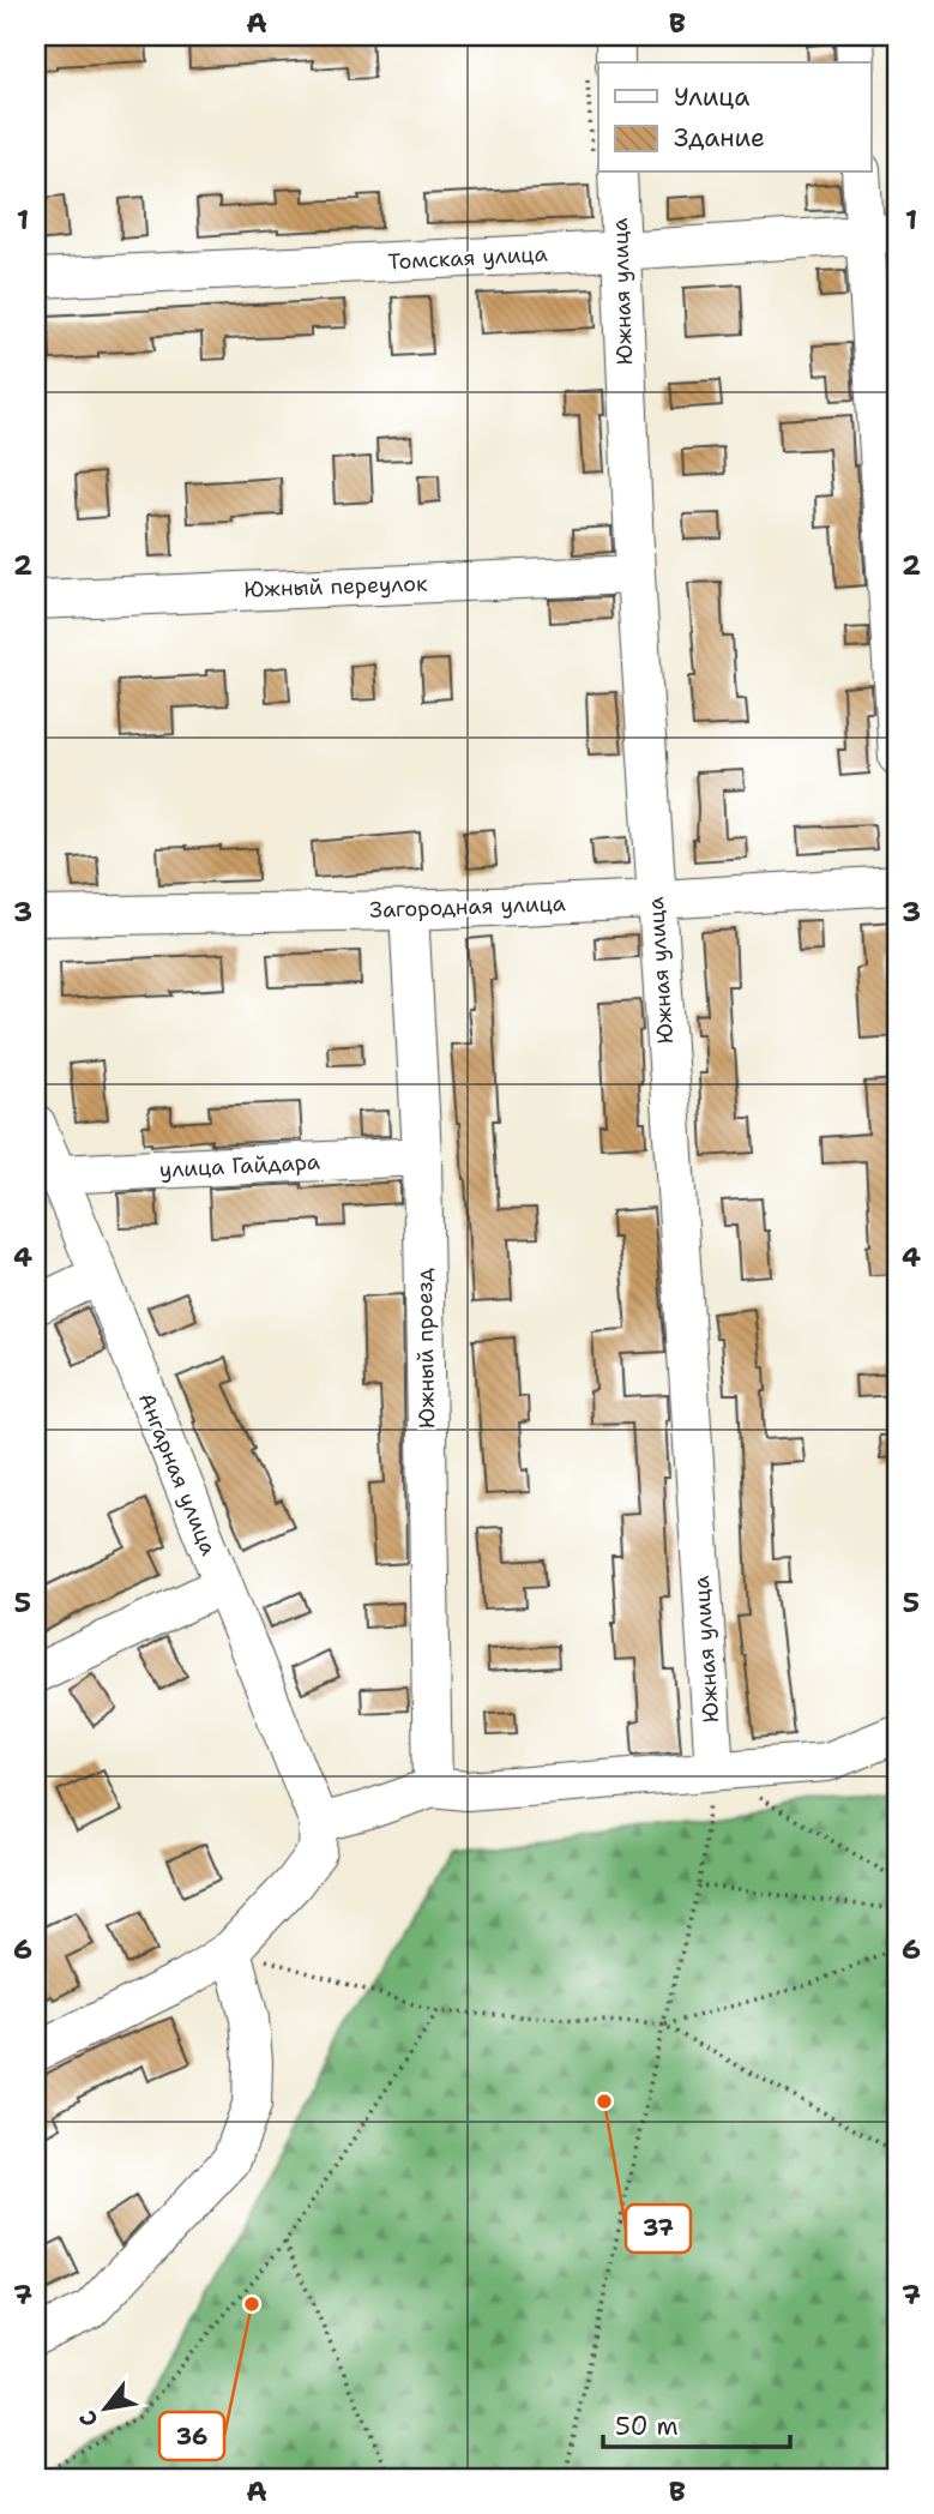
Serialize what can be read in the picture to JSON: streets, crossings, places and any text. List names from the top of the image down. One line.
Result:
{"streets":{"street":["Томская улица","Южная улица","Южный переулок","Загородная улица","улица Гайдара","Южный проезд","Ангарная улица"]},"crossings":[["Томская улица","Южная улица"],["Южная улица","Южный переулок"],["Южная улица","Загородная улица"],["Загородная улица","Южный проезд"],["улица Гайдара","Южный проезд"],["улица Гайдара","Ангарная улица"]],"places":["37","36"],"legend":["Улица","Здание"],"scale_bar":"50 m","north":"bottom left","grid":{"columns":["A","B"],"rows":["1","2","3","4","5","6","7"]}}
